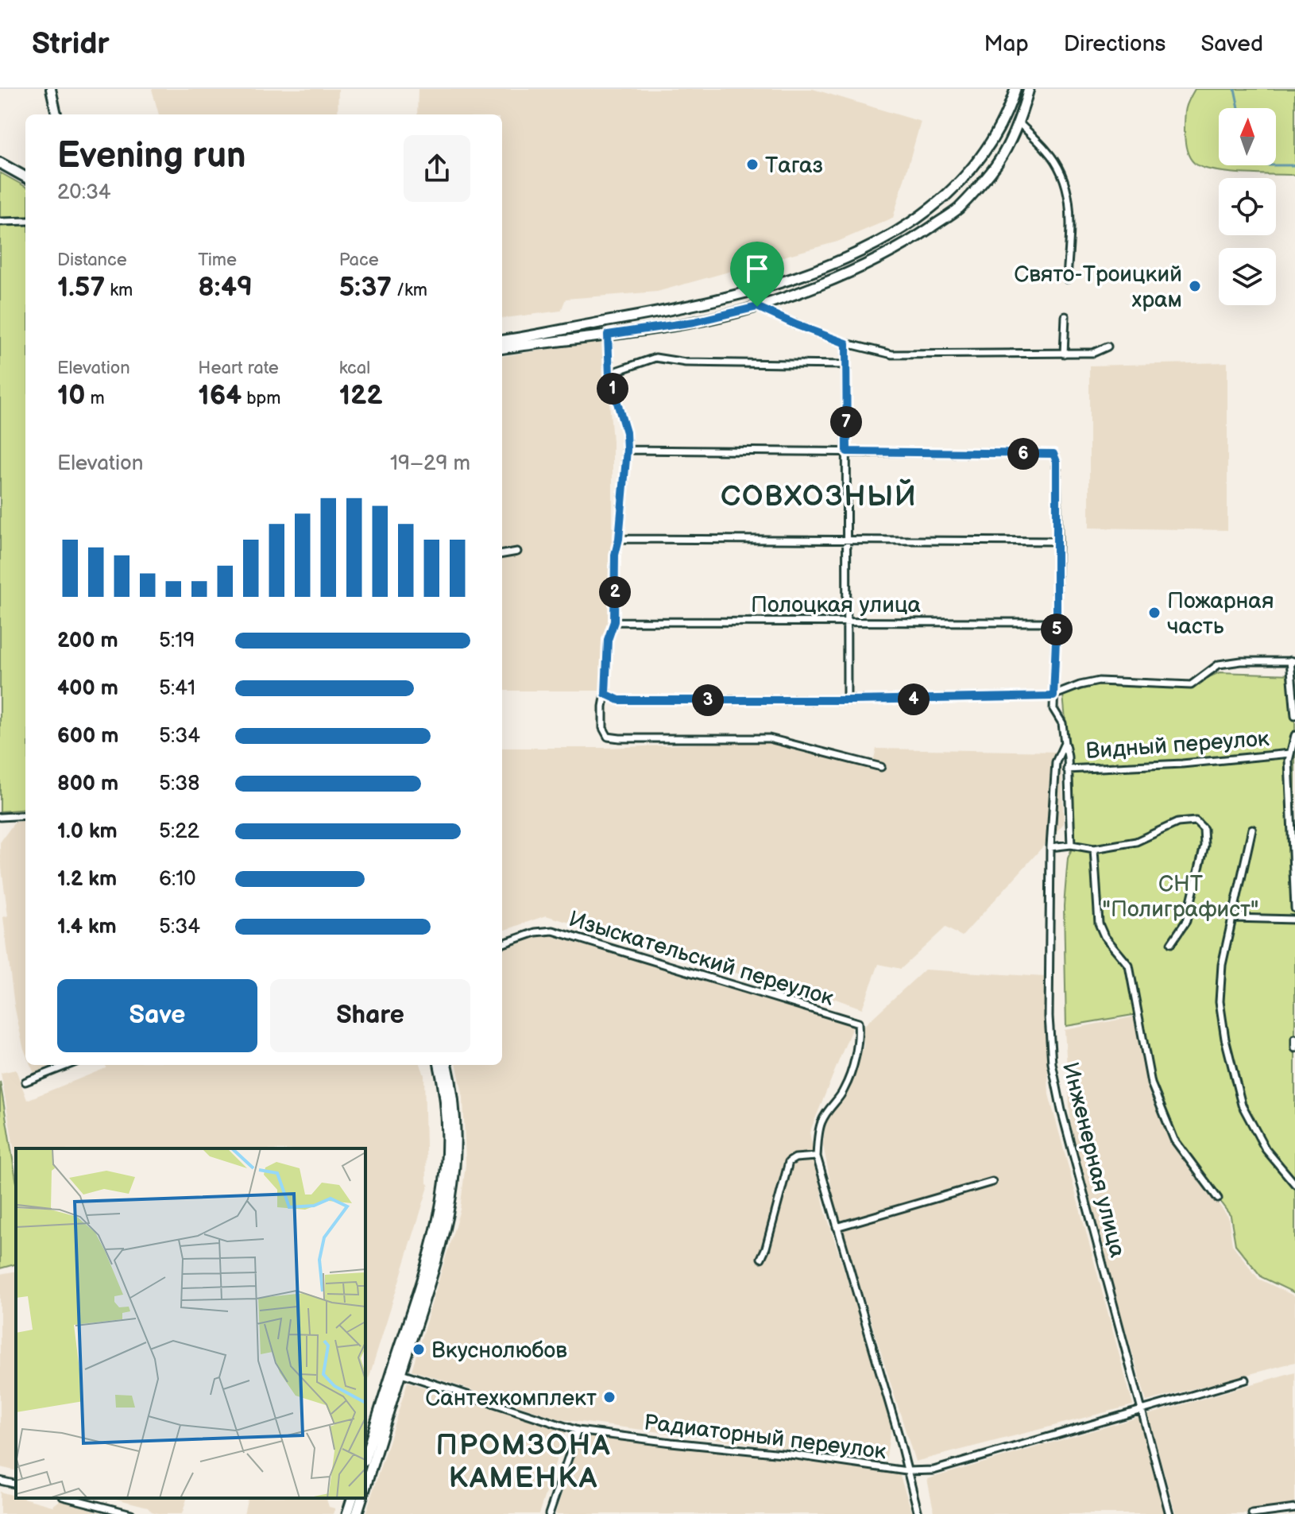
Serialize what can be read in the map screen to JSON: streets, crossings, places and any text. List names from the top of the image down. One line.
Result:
{"streets":{"street":["Полоцкая улица","Видный переулок","Изыскательский переулок","Инженерная улица","Радиаторный переулок"]},"crossings":[["Изыскательский переулок","Радиаторный переулок"],["Инженерная улица","Радиаторный переулок"]],"districts":["СОВХОЗНЫЙ","ПРОМЗОНА КАМЕНКА"],"parks":["СНТ \"Полиграфист\""],"places":["Тагаз","Свято-Троицкий храм","Пожарная часть","Вкуснолюбов","Сантехкомплект"],"north":"top","page":{"header":"Stridr","nav":["Map","Directions","Saved"],"heading":["Evening run","20:34"],"stats":[["Distance","1.57 km"],["Time","8:49"],["Pace","5:37 /km"],["Elevation","10 m"],["Heart rate","164 bpm"],["kcal","122"]],"pins":["1","7","6","2","5","4","3"],"chart":["Elevation","19–29 m"],"list":[{"name":"200 m","note":"5:19"},{"name":"400 m","note":"5:41"},{"name":"600 m","note":"5:34"},{"name":"800 m","note":"5:38"},{"name":"1.0 km","note":"5:22"},{"name":"1.2 km","note":"6:10"},{"name":"1.4 km","note":"5:34"}],"buttons":["Save","Share"]}}
